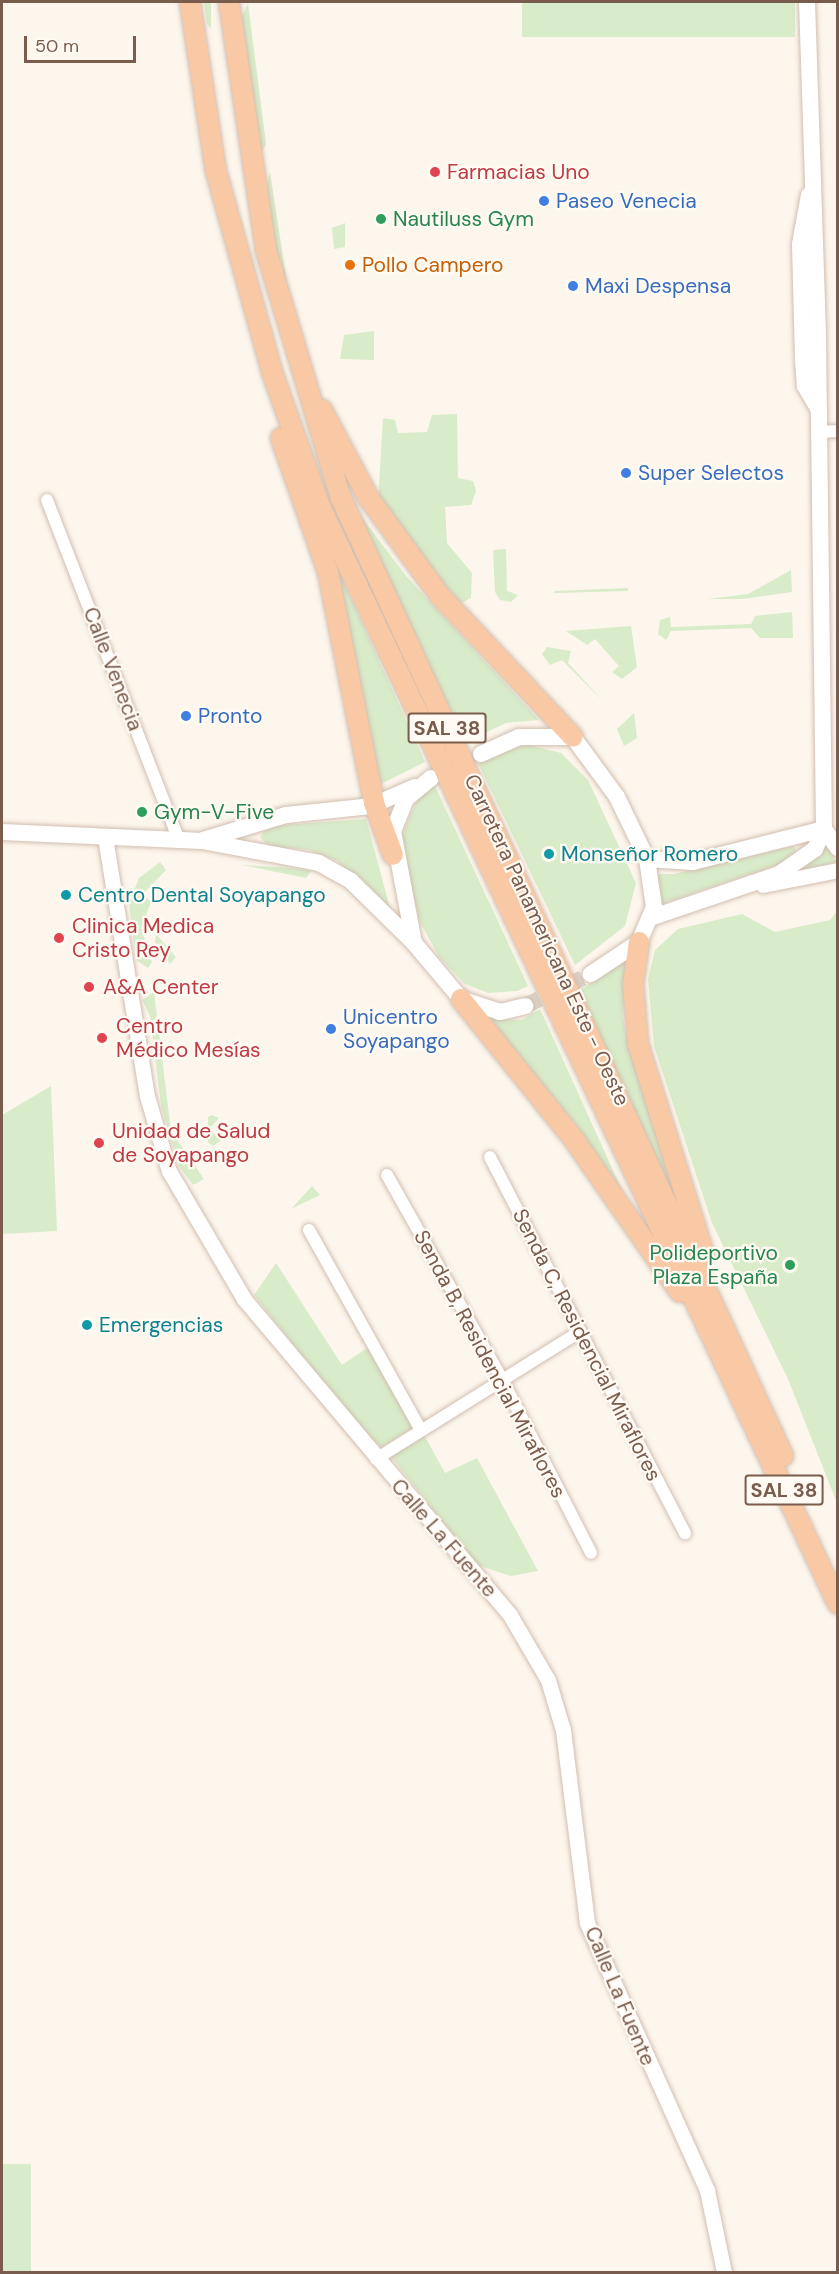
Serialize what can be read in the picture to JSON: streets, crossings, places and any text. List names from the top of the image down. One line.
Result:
{"streets":{"highway":["SAL 38","Carretera Panamericana Este - Oeste"],"street":["Calle Venecia","Senda C, Residencial Miraflores","Senda B, Residencial Miraflores","Calle La Fuente"]},"crossings":[["SAL 38","Carretera Panamericana Este - Oeste"]],"places":["Farmacias Uno","Paseo Venecia","Nautiluss Gym","Pollo Campero","Maxi Despensa","Super Selectos","Pronto","Gym-V-Five","Monseñor Romero","Centro Dental Soyapango","Clinica Medica Cristo Rey","A&A Center","Unicentro Soyapango","Centro Médico Mesías","Unidad de Salud de Soyapango","Polideportivo Plaza España","Emergencias"],"scale_bar":"50 m"}
